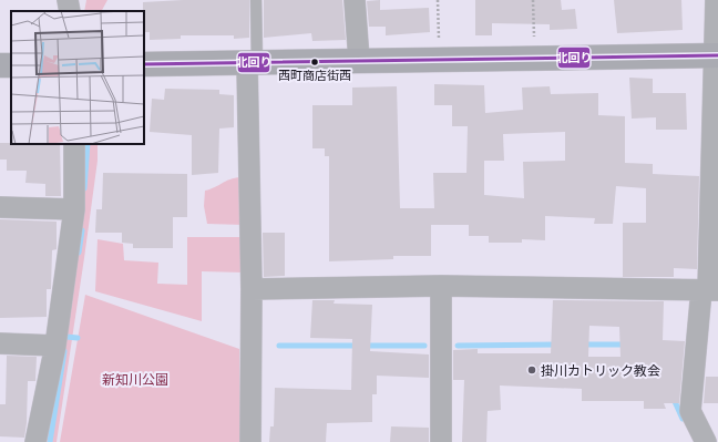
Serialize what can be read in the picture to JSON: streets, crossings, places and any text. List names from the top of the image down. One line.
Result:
{"parks":["新知川公園"],"places":["西町商店街西","掛川カトリック教会"],"lines":["transit line 北回り"]}
